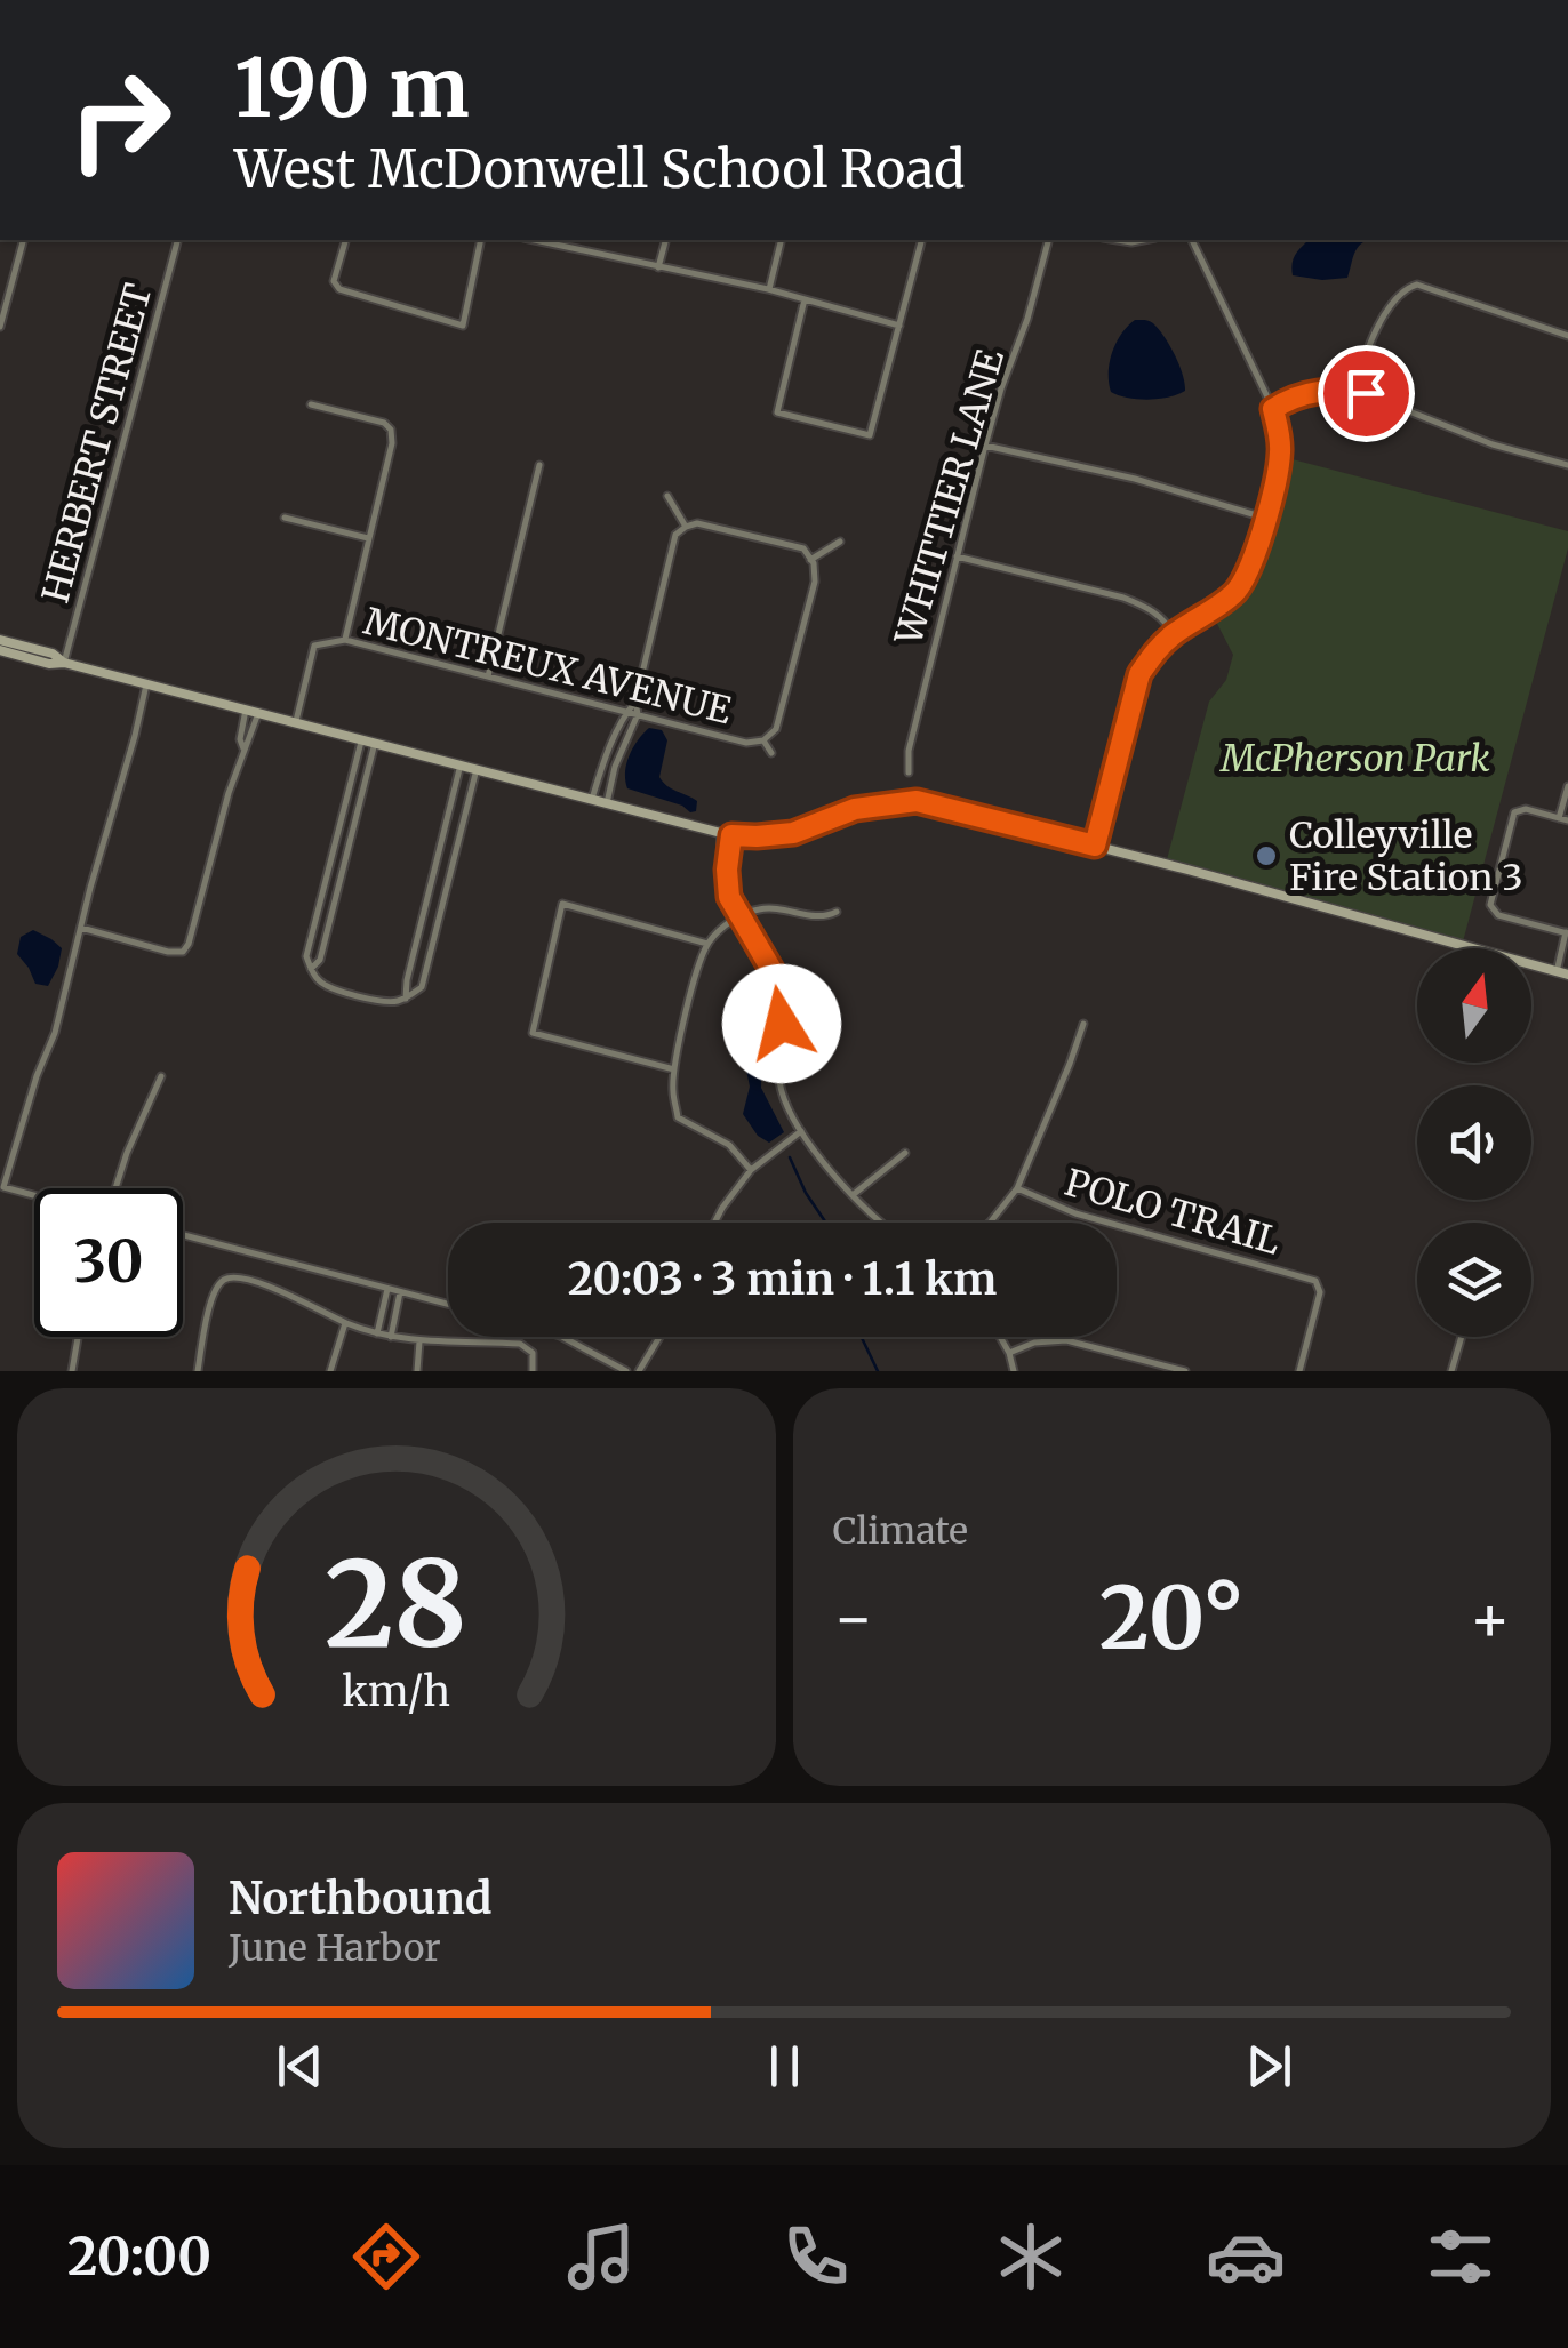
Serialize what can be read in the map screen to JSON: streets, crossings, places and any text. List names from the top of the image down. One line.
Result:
{"streets":{"street":["HERBERT STREET","WHITTIER LANE","MONTREUX AVENUE","POLO TRAIL"]},"parks":["McPherson Park"],"places":["Colleyville Fire Station 3"],"north":"top","page":{"turn":["190 m","West McDonwell School Road"],"limit":"30","trip":"20:03 · 3 min · 1.1 km","tile":"Climate","heat":["−","20°","+"],"song":["Northbound","June Harbor"],"tabs":"20:00","gauge":["28","km/h"]}}
